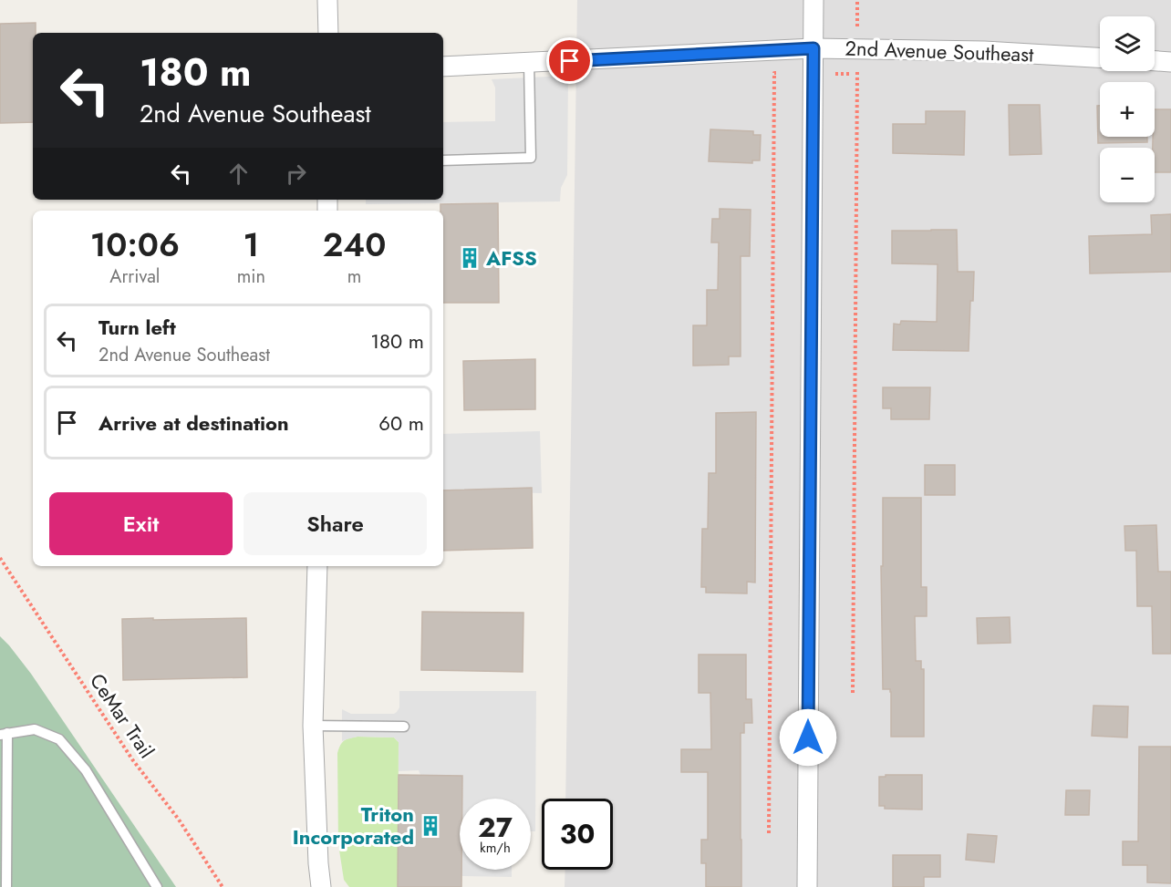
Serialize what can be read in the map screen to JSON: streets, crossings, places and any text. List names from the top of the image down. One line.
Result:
{"streets":{"street":["2nd Avenue Southeast"],"path":["CeMar Trail"]},"places":{"building":["AFSS","Triton Incorporated"]},"page":{"map_buttons":["+","−"],"turn":["180 m","2nd Avenue Southeast"],"eta":["10:06","Arrival","1","min","240","m"],"list":[{"name":"Turn left","note":"2nd Avenue Southeast","value":"180 m"},{"name":"Arrive at destination","value":"60 m"}],"buttons":["Exit","Share"],"speed":"27 km/h","limit":"30"}}
